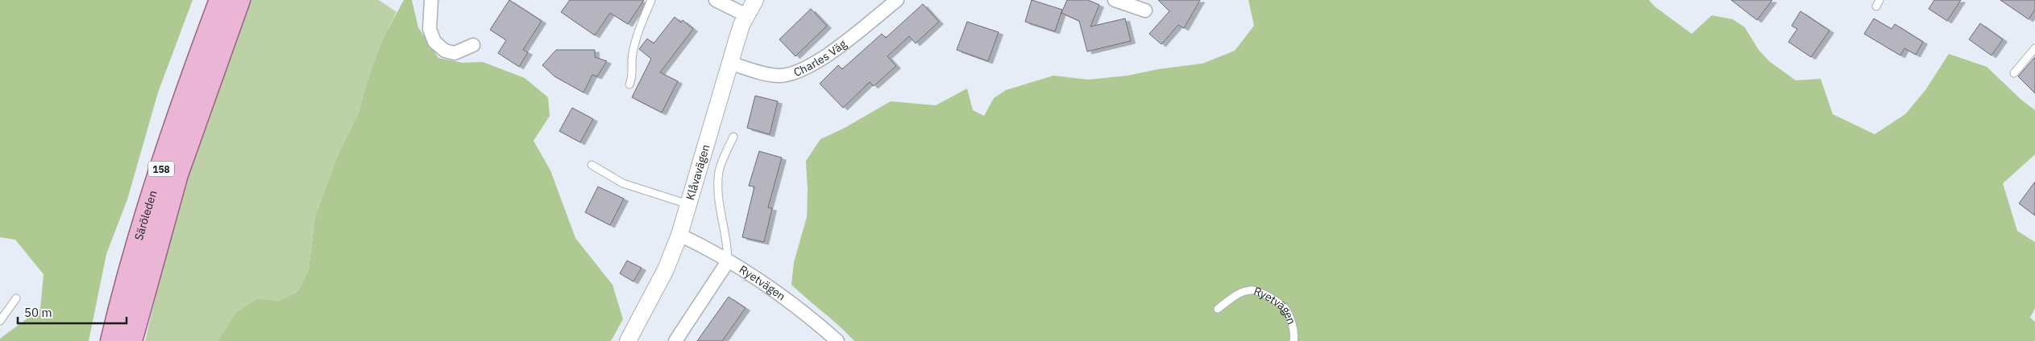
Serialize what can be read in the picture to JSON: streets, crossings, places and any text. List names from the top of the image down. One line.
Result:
{"streets":{"main road":["158","Säröleden"],"street":["Charles Väg","Klåvavägen","Ryetvägen"]},"crossings":[["Charles Väg","Klåvavägen"],["Klåvavägen","Ryetvägen"]],"scale_bar":"50 m"}
